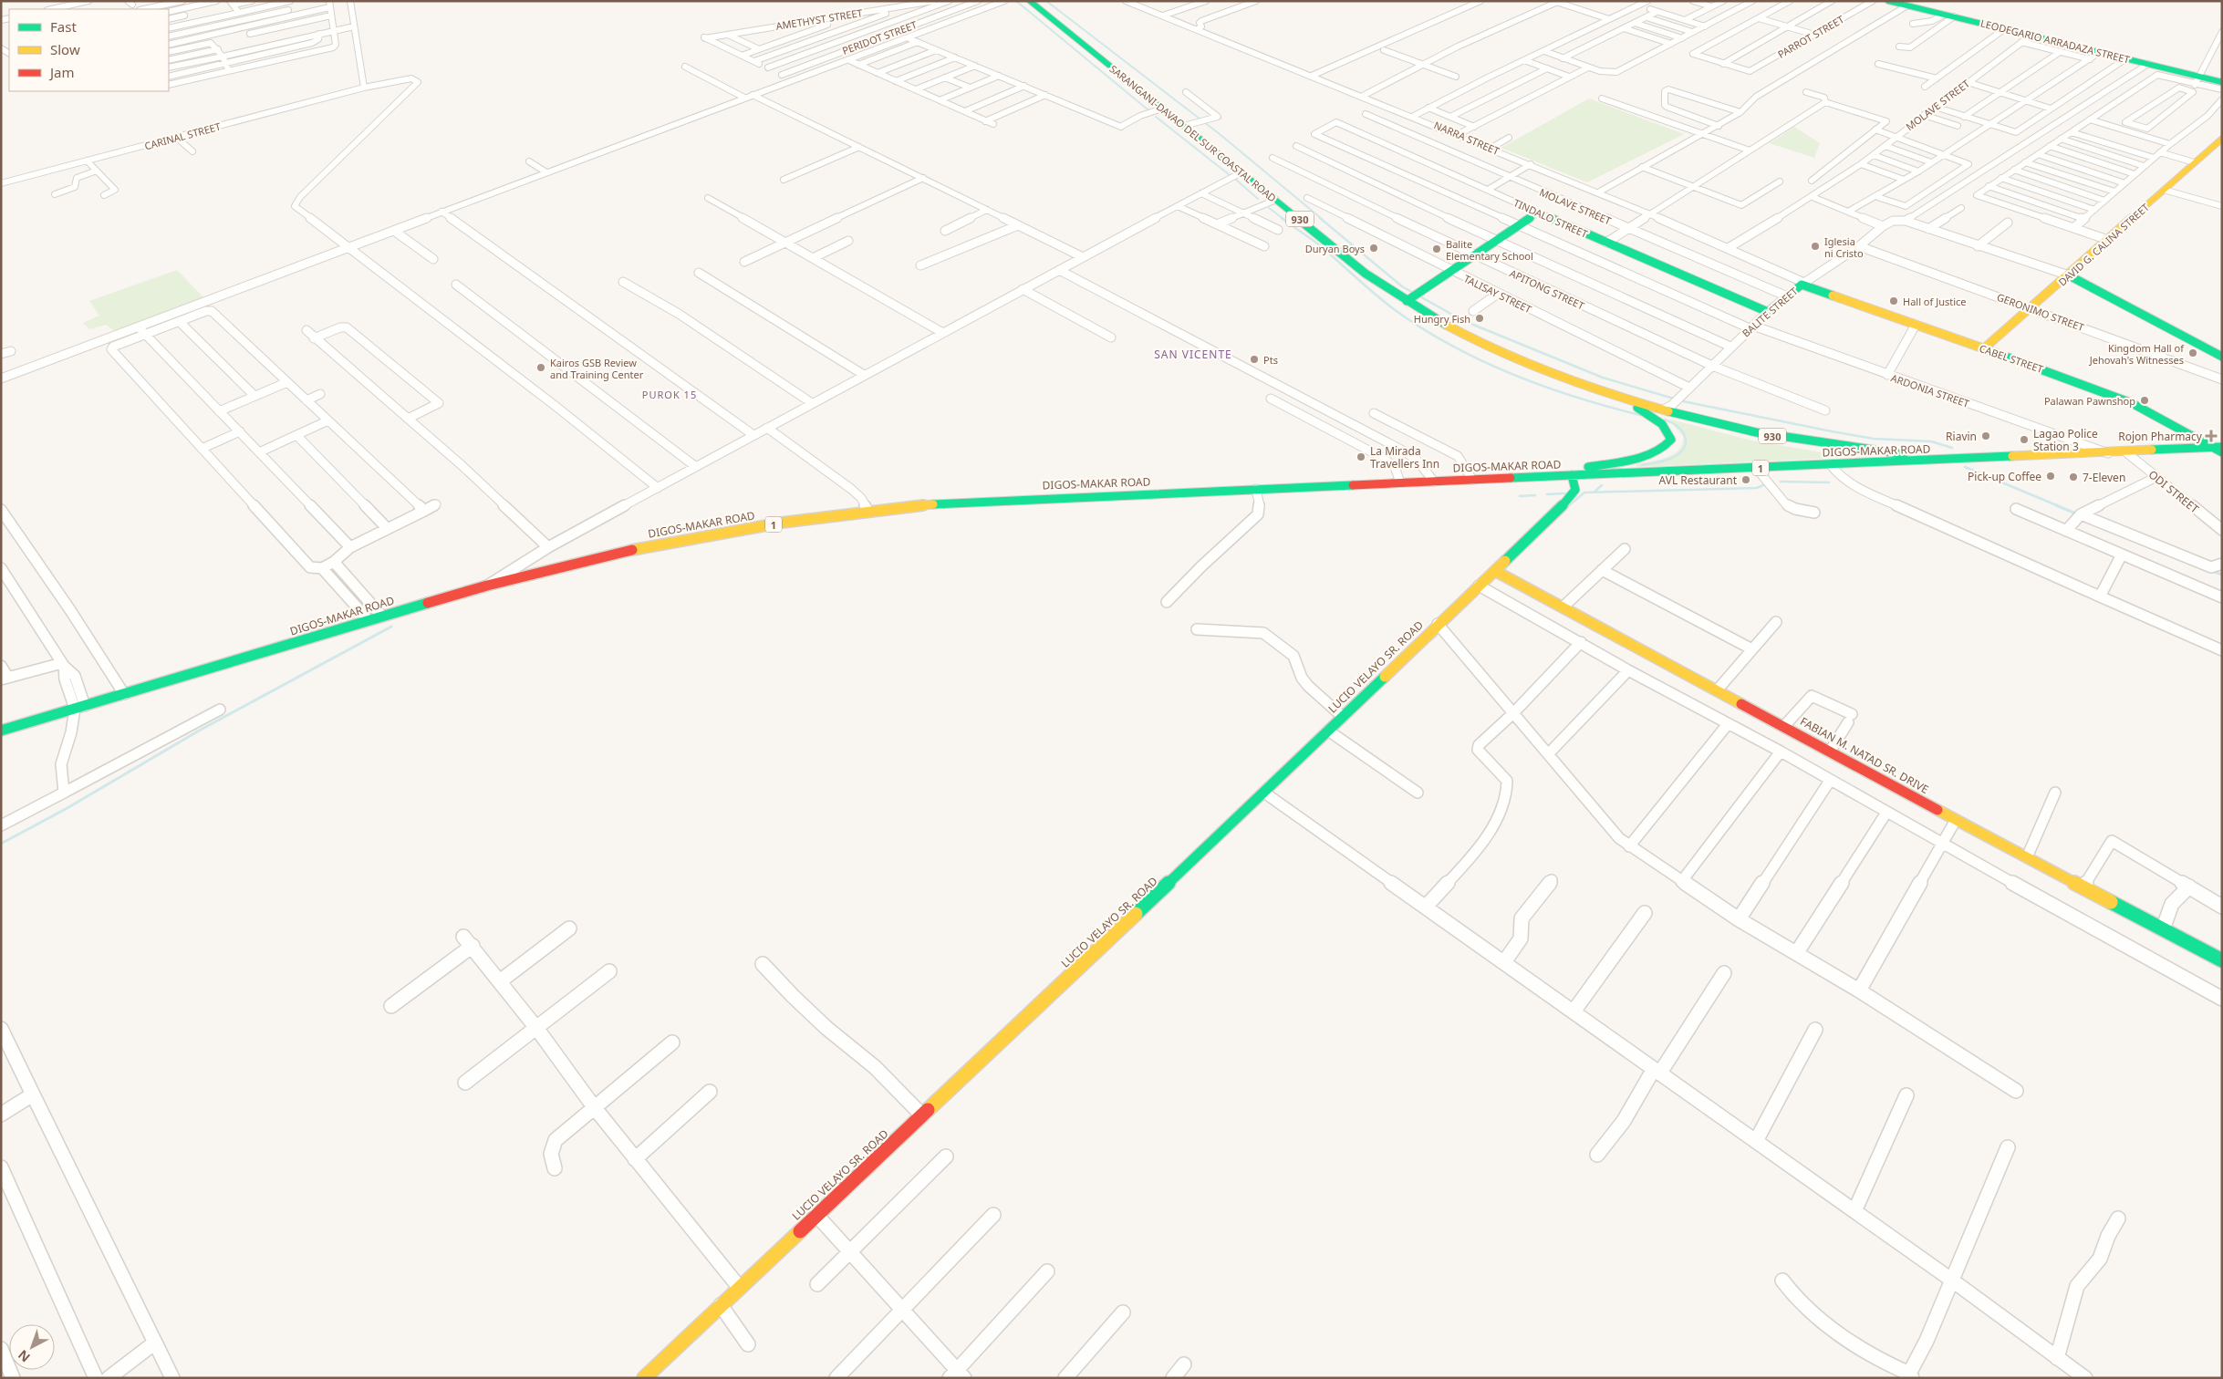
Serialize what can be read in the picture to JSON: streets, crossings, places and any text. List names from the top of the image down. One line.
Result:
{"streets":{"main road":["LEODEGARIO ARRADAZA STREET","SARANGANI-DAVAO DEL SUR COASTAL ROAD","TINDALO STREET","930","DAVID G. CALINA STREET","BALITE STREET","CABEL STREET","DIGOS-MAKAR ROAD","1","LUCIO VELAYO SR. ROAD","FABIAN M. NATAD SR. DRIVE"],"street":["AMETHYST STREET","PARROT STREET","PERIDOT STREET","MOLAVE STREET","CARINAL STREET","NARRA STREET","APITONG STREET","TALISAY STREET","GERONIMO STREET","ARDONIA STREET","ODI STREET"]},"crossings":[["LEODEGARIO ARRADAZA STREET","MOLAVE STREET"],["MOLAVE STREET","NARRA STREET"],["MOLAVE STREET","BALITE STREET"],["SARANGANI-DAVAO DEL SUR COASTAL ROAD","BALITE STREET"],["SARANGANI-DAVAO DEL SUR COASTAL ROAD","DIGOS-MAKAR ROAD"],["SARANGANI-DAVAO DEL SUR COASTAL ROAD","LUCIO VELAYO SR. ROAD"],["NARRA STREET","BALITE STREET"],["NARRA STREET","CABEL STREET"],["TINDALO STREET","BALITE STREET"],["TINDALO STREET","ARDONIA STREET"],["DAVID G. CALINA STREET","GERONIMO STREET"],["DAVID G. CALINA STREET","CABEL STREET"],["APITONG STREET","BALITE STREET"],["TALISAY STREET","BALITE STREET"],["BALITE STREET","GERONIMO STREET"],["BALITE STREET","CABEL STREET"],["BALITE STREET","ARDONIA STREET"],["CABEL STREET","DIGOS-MAKAR ROAD"],["ARDONIA STREET","DIGOS-MAKAR ROAD"],["DIGOS-MAKAR ROAD","ODI STREET"],["DIGOS-MAKAR ROAD","LUCIO VELAYO SR. ROAD"],["LUCIO VELAYO SR. ROAD","FABIAN M. NATAD SR. DRIVE"]],"districts":["SAN VICENTE","PUROK 15"],"places":{"other":["Iglesia ni Cristo","Duryan Boys","Balite Elementary School","Hall of Justice","Hungry Fish","Kingdom Hall of Jehovah's Witnesses","Pts","Kairos GSB Review and Training Center","Palawan Pawnshop","Riavin","Lagao Police Station 3","La Mirada Travellers Inn","Pick-up Coffee","7-Eleven","AVL Restaurant"],"health":["Rojon Pharmacy"]},"legend":["Fast","Slow","Jam"],"north":"bottom left"}
